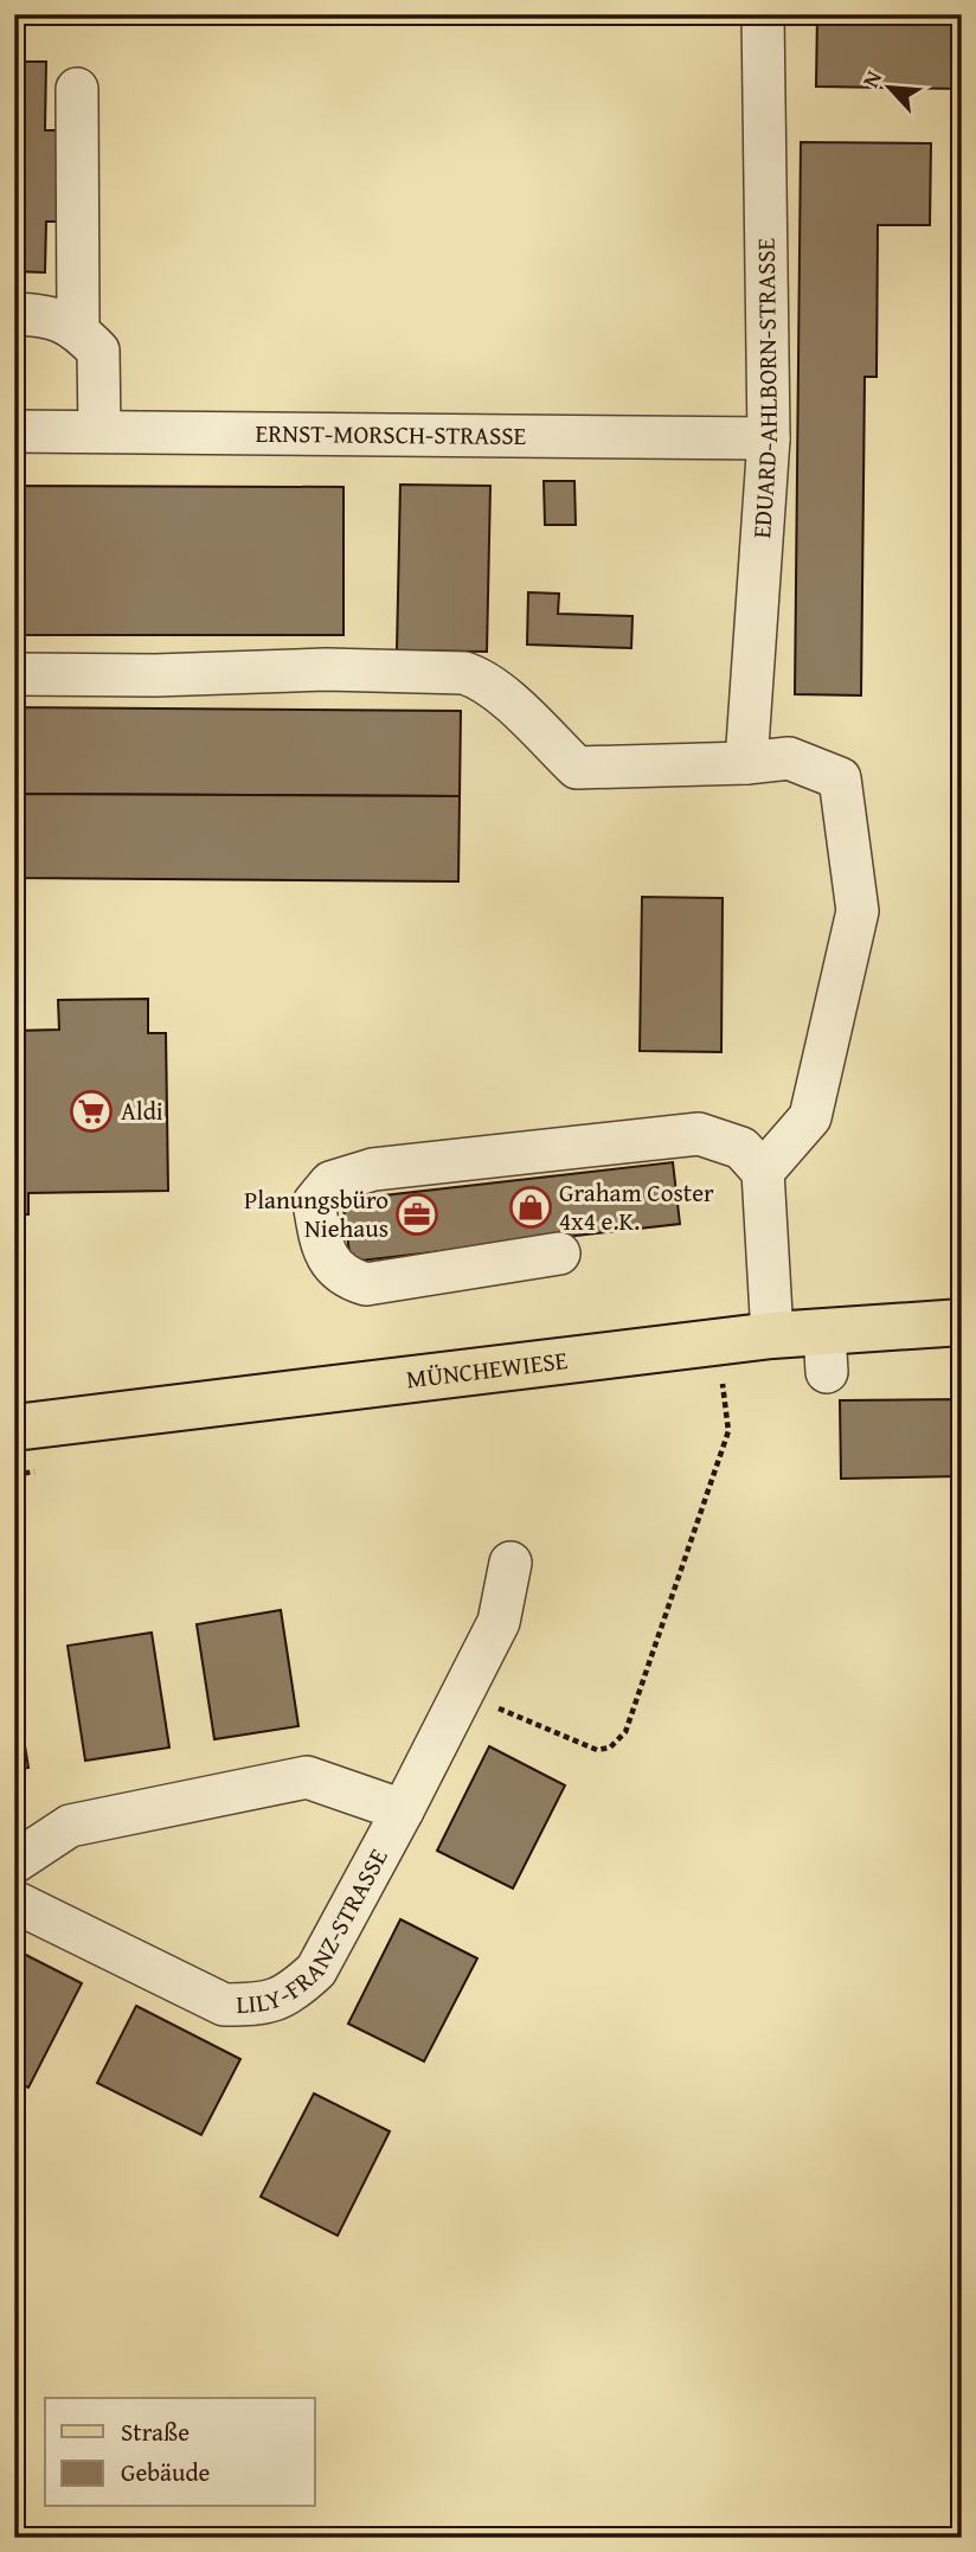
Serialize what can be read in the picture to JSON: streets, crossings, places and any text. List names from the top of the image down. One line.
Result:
{"streets":{"main road":["MÜNCHEWIESE"],"street":["EDUARD-AHLBORN-STRASSE","ERNST-MORSCH-STRASSE","LILY-FRANZ-STRASSE"]},"crossings":[["EDUARD-AHLBORN-STRASSE","ERNST-MORSCH-STRASSE"]],"places":{"supermarket":["Aldi"],"shop":["Graham Coster 4x4 e.K."],"office":["Planungsbüro Niehaus"]},"legend":["Straße","Gebäude"],"north":"top left"}
